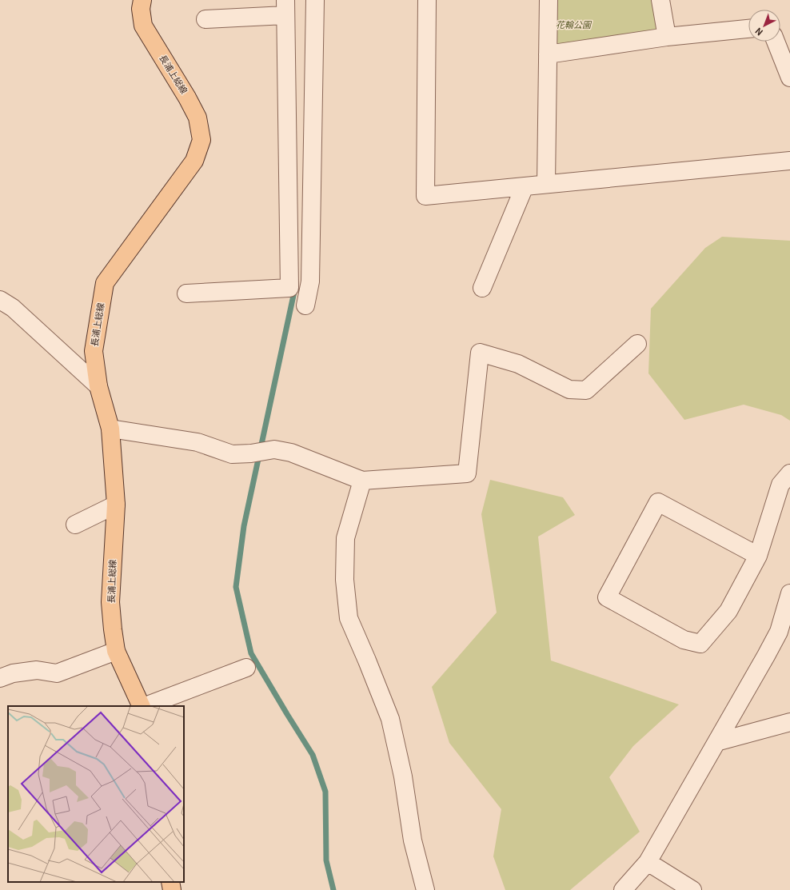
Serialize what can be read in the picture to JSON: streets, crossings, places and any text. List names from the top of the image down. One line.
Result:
{"streets":{"main road":["長浦上総線"]},"parks":["花輪公園"],"north":"bottom left"}
